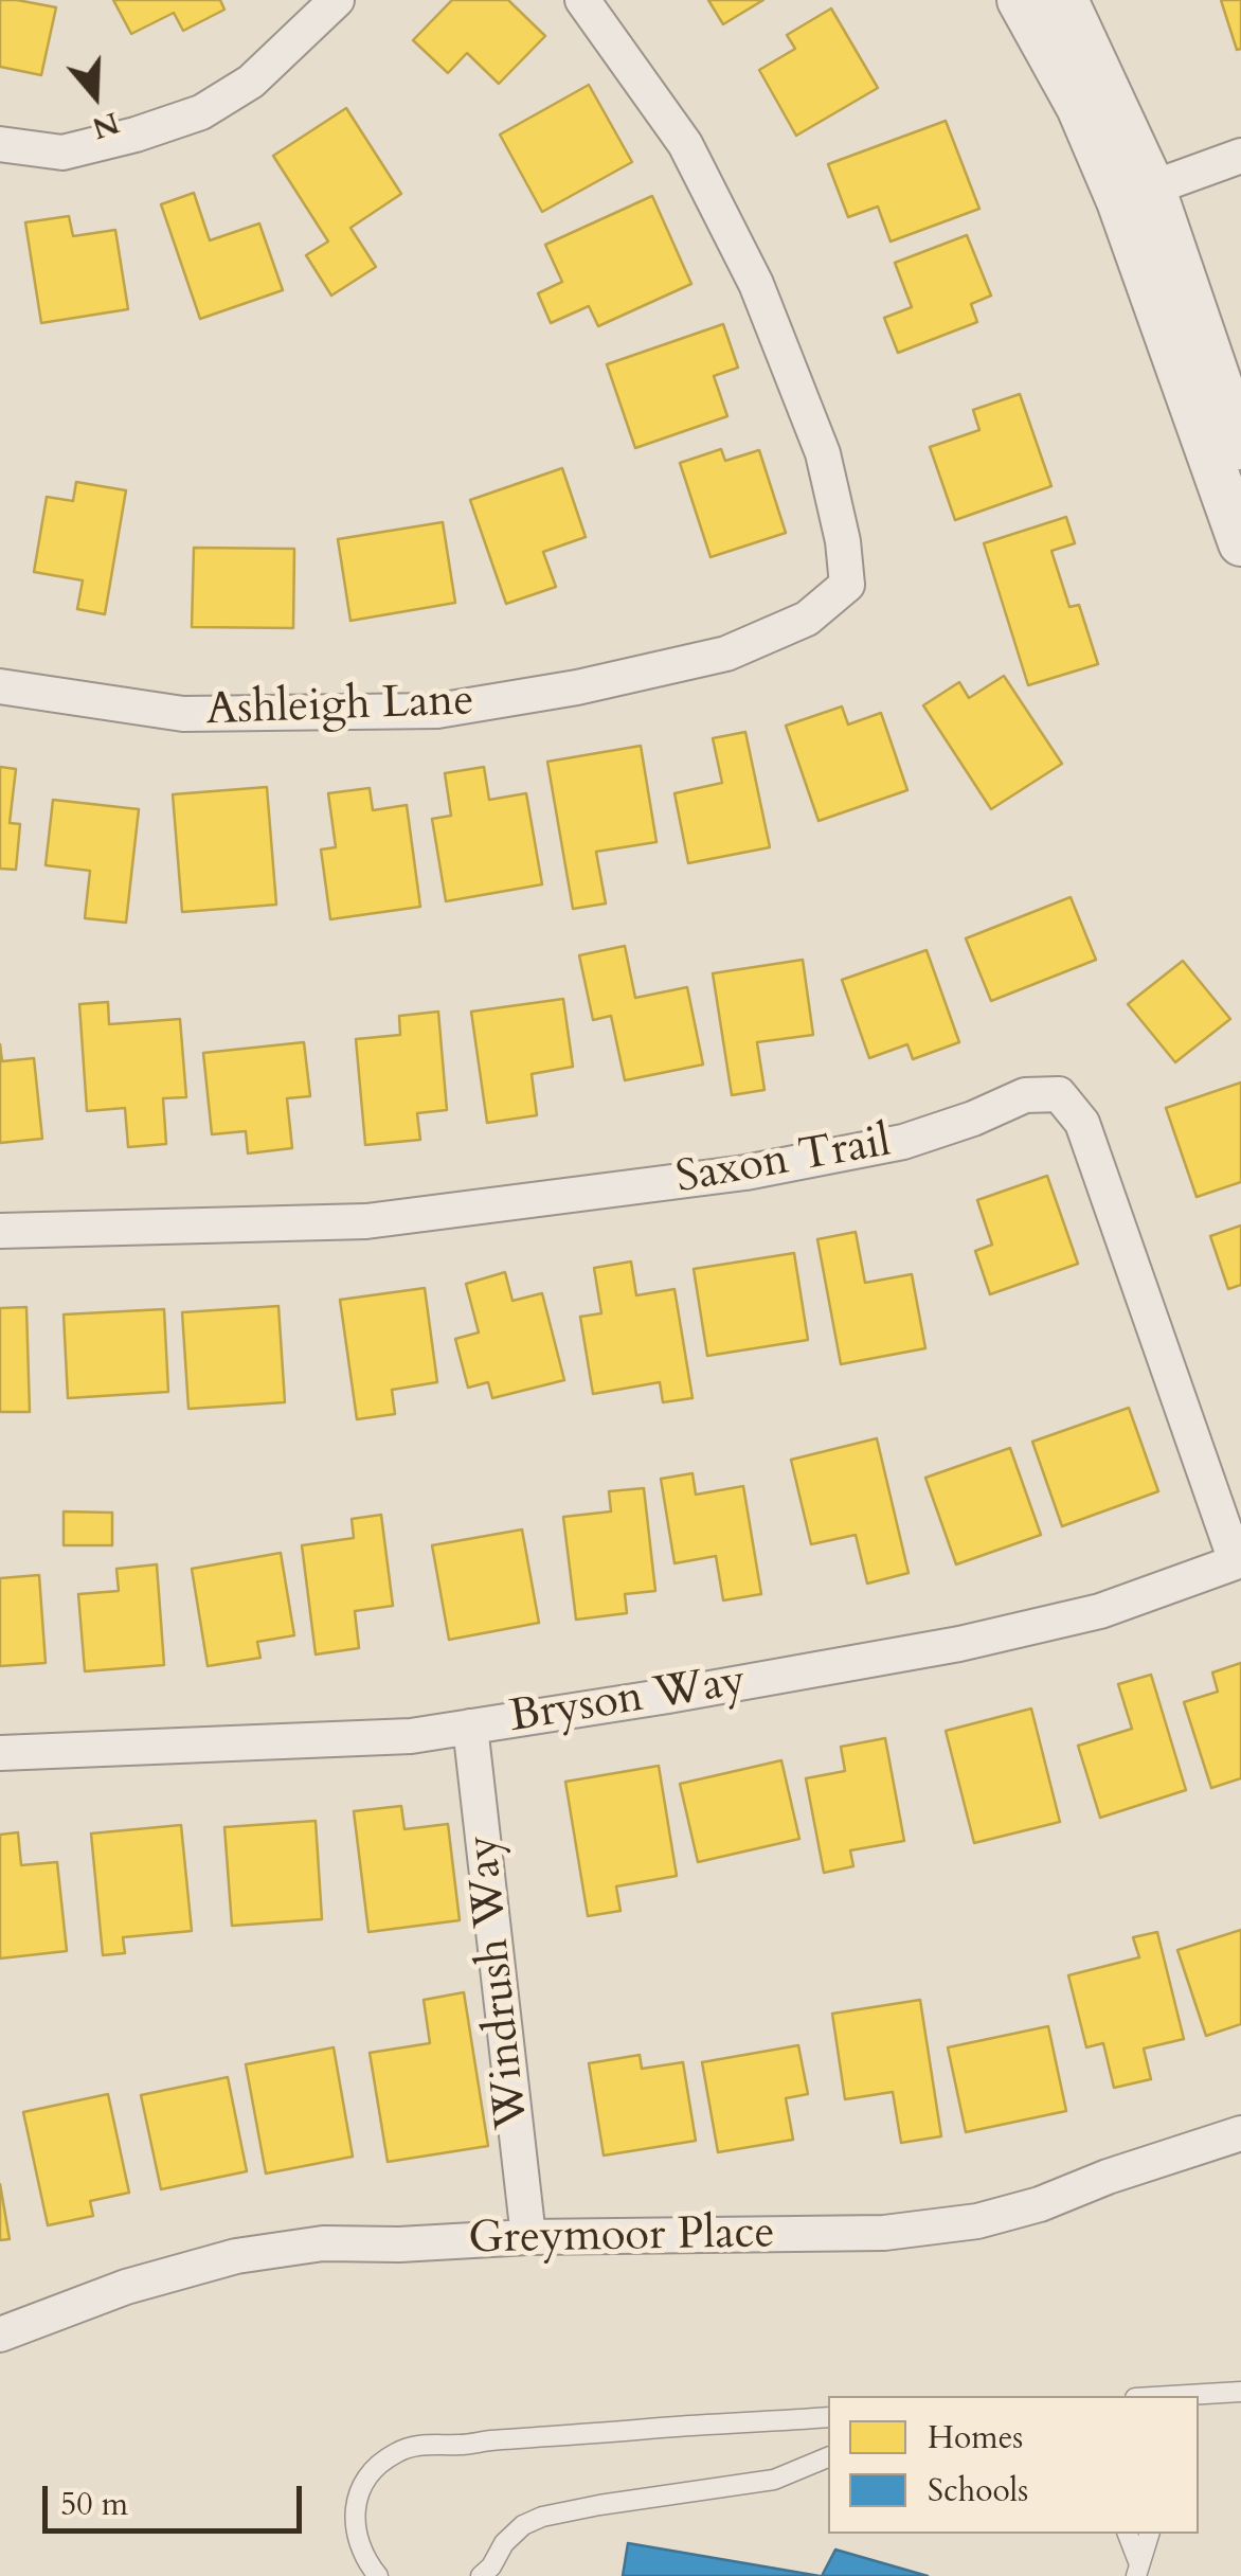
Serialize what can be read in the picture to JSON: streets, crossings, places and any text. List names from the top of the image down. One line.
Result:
{"streets":{"street":["Ashleigh Lane","Saxon Trail","Bryson Way","Windrush Way","Greymoor Place"]},"crossings":[["Saxon Trail","Bryson Way"],["Bryson Way","Windrush Way"],["Windrush Way","Greymoor Place"]],"legend":["Homes","Schools"],"scale_bar":"50 m","north":"bottom"}
